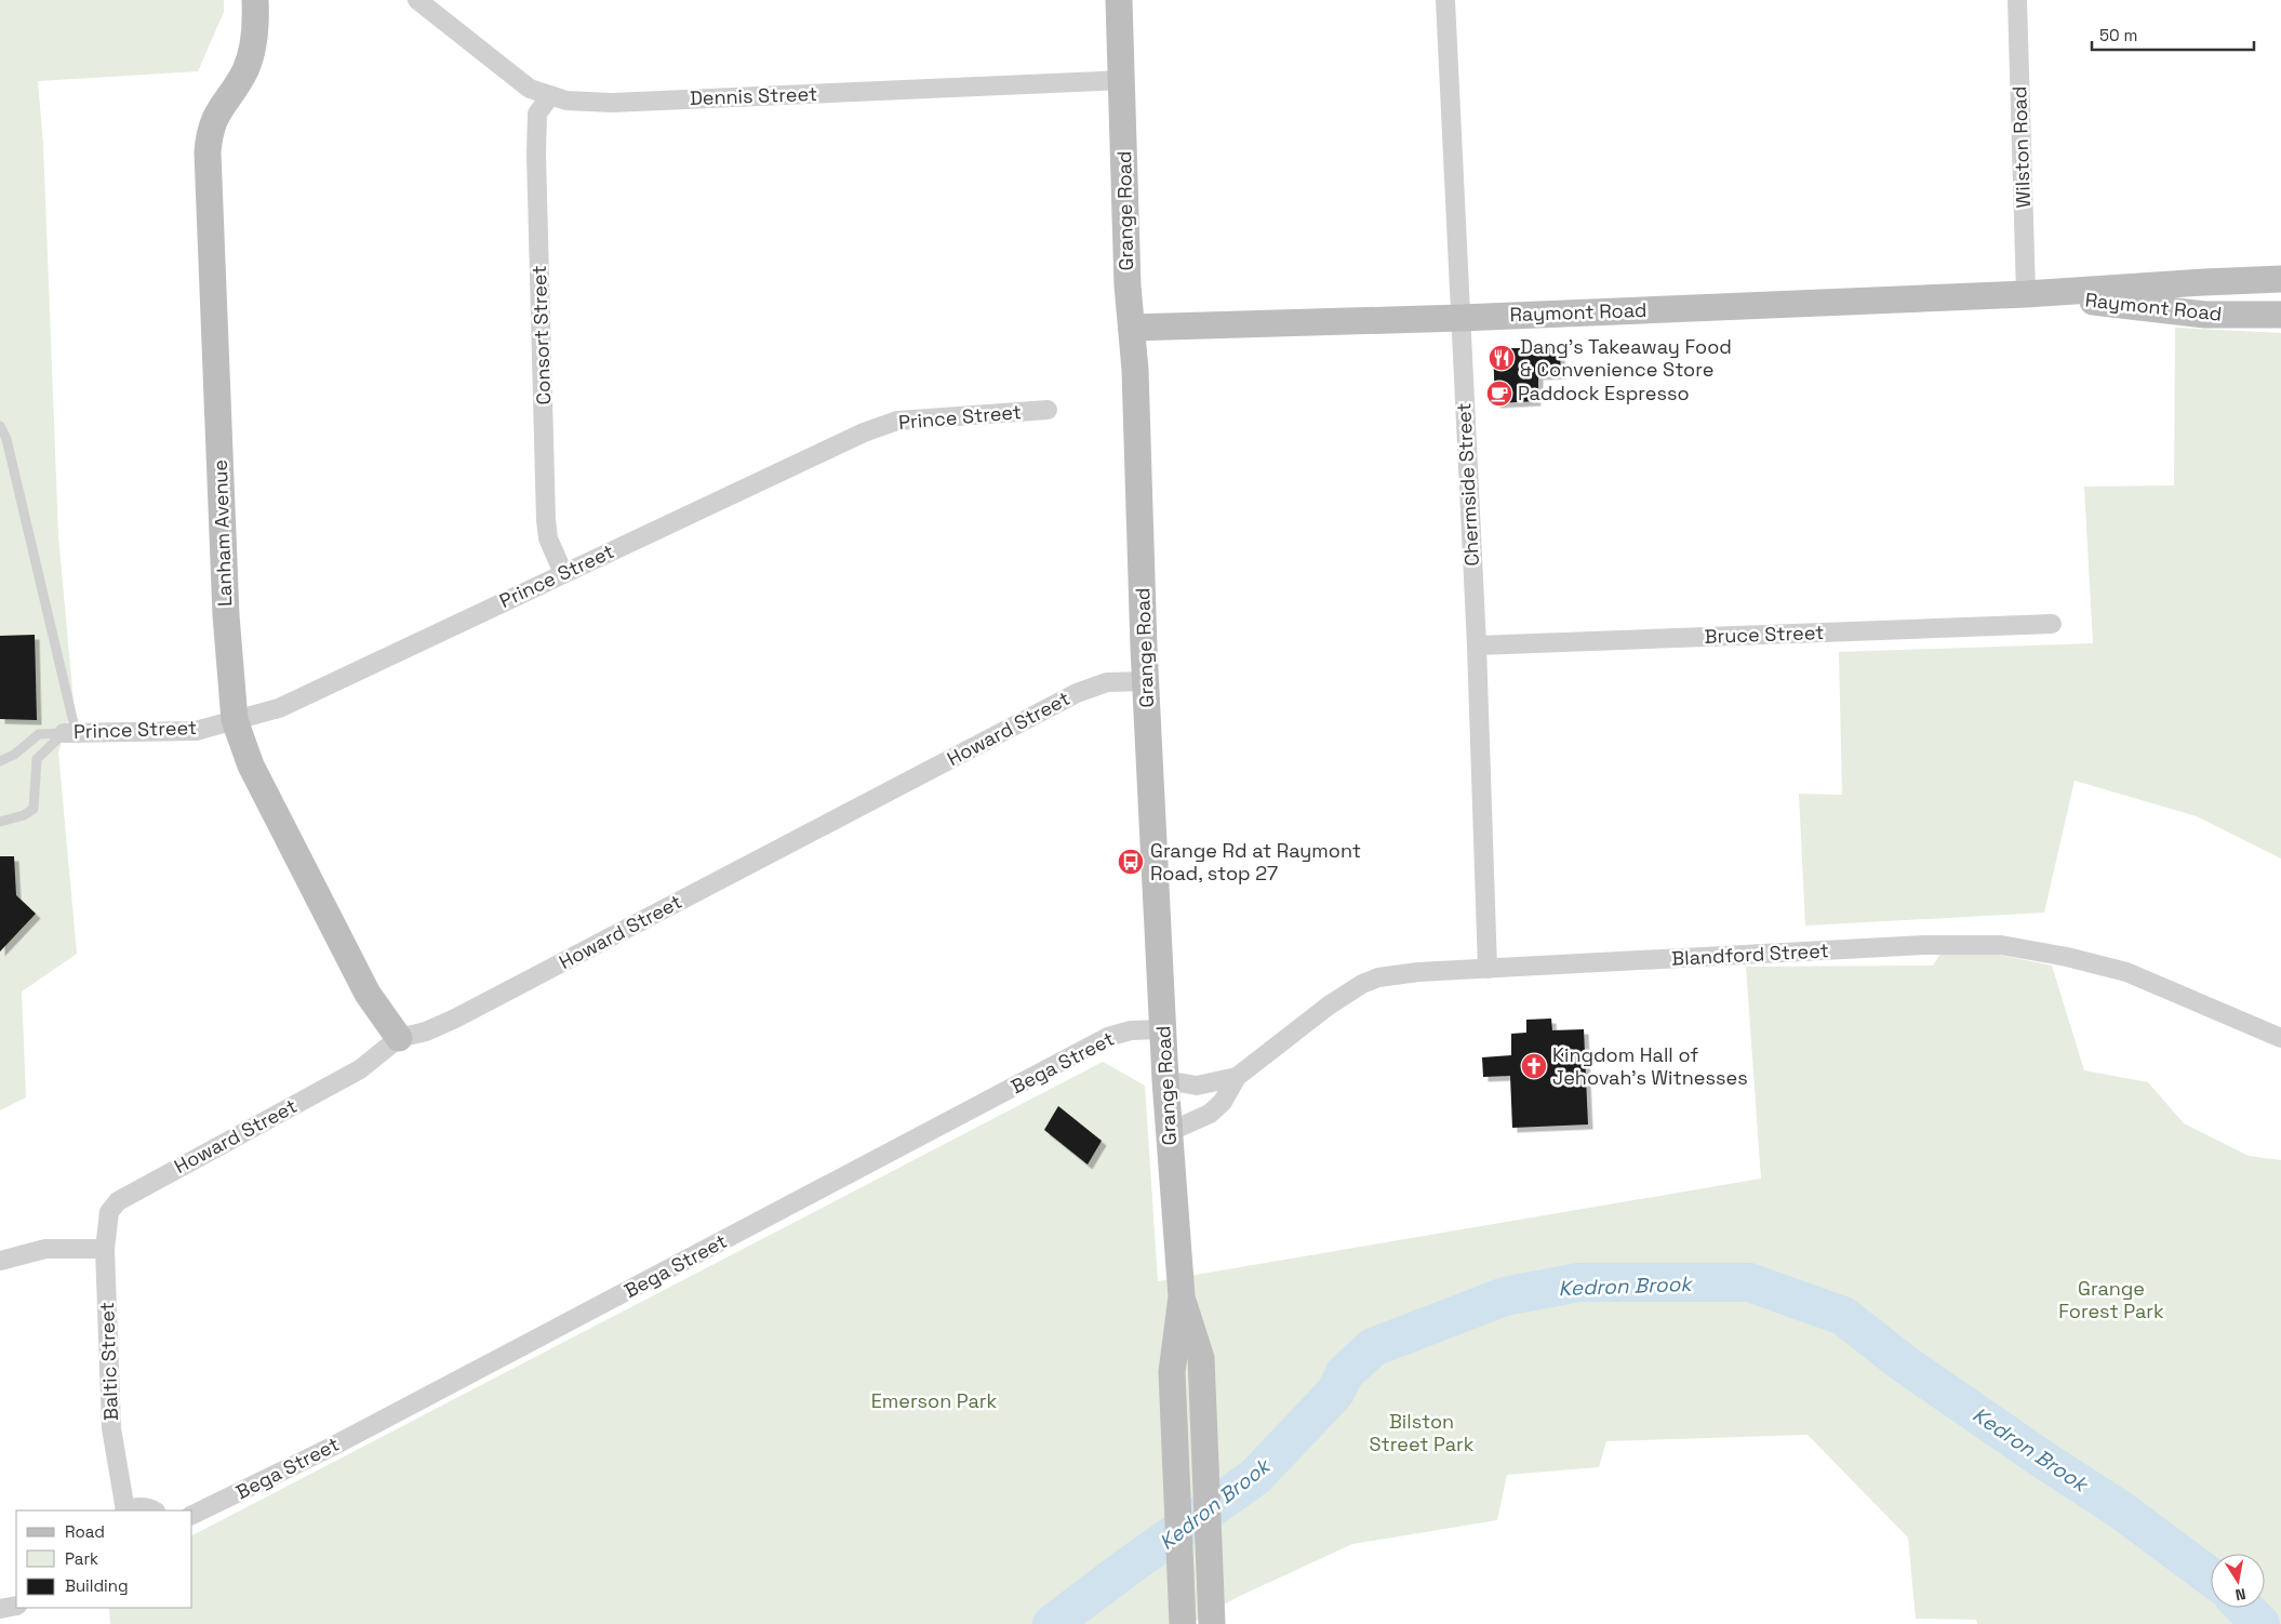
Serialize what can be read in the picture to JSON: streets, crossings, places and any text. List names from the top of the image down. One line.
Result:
{"streets":{"main road":["Grange Road","Raymont Road","Lanham Avenue"],"street":["Dennis Street","Wilston Road","Consort Street","Prince Street","Chermside Street","Bruce Street","Howard Street","Blandford Street","Bega Street","Baltic Street"]},"crossings":[["Dennis Street","Grange Road"],["Dennis Street","Consort Street"],["Wilston Road","Raymont Road"],["Grange Road","Raymont Road"],["Grange Road","Howard Street"],["Grange Road","Blandford Street"],["Grange Road","Bega Street"],["Raymont Road","Chermside Street"],["Consort Street","Prince Street"],["Prince Street","Lanham Avenue"],["Chermside Street","Bruce Street"],["Chermside Street","Blandford Street"],["Lanham Avenue","Howard Street"],["Howard Street","Baltic Street"]],"water":["Kedron Brook"],"parks":["Grange Forest Park","Emerson Park","Bilston Street Park"],"places":{"restaurant":["Dang's Takeaway Food & Convenience Store"],"cafe":["Paddock Espresso"],"bus stop":["Grange Rd at Raymont Road, stop 27"],"church":["Kingdom Hall of Jehovah’s Witnesses"]},"legend":["Road","Park","Building"],"scale_bar":"50 m","north":"bottom"}
